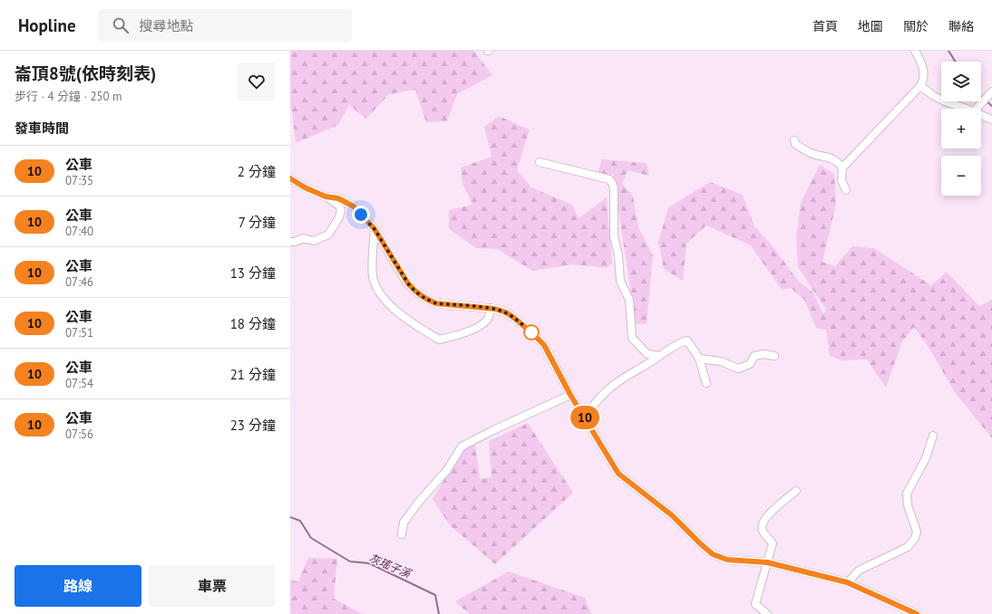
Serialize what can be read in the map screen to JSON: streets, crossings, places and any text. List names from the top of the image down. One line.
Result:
{"water":["灰瑤子溪"],"lines":["bus line 10"],"page":{"header":"Hopline","search":"搜尋地點","nav":["首頁","地圖","關於","聯絡"],"heading":[["崙頂8號(依時刻表)","步行 · 4 分鐘 · 250 m"],"發車時間"],"on_map":"10","map_buttons":["+","−"],"list":[{"mark":"10","name":"公車","note":"07:35","value":"2 分鐘"},{"mark":"10","name":"公車","note":"07:40","value":"7 分鐘"},{"mark":"10","name":"公車","note":"07:46","value":"13 分鐘"},{"mark":"10","name":"公車","note":"07:51","value":"18 分鐘"},{"mark":"10","name":"公車","note":"07:54","value":"21 分鐘"},{"mark":"10","name":"公車","note":"07:56","value":"23 分鐘"}],"buttons":["路線","車票"]}}
